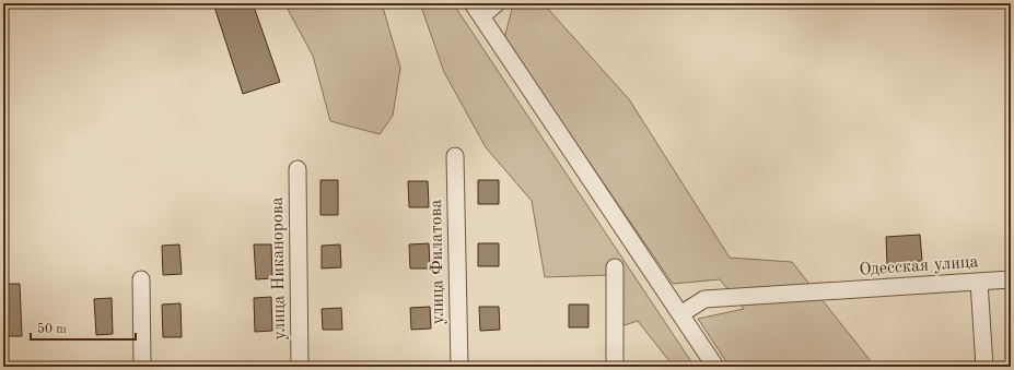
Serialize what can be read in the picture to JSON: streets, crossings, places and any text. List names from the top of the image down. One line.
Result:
{"streets":{"street":["улица Филатова","Одесская улица","улица Никанорова"]},"scale_bar":"50 m"}
